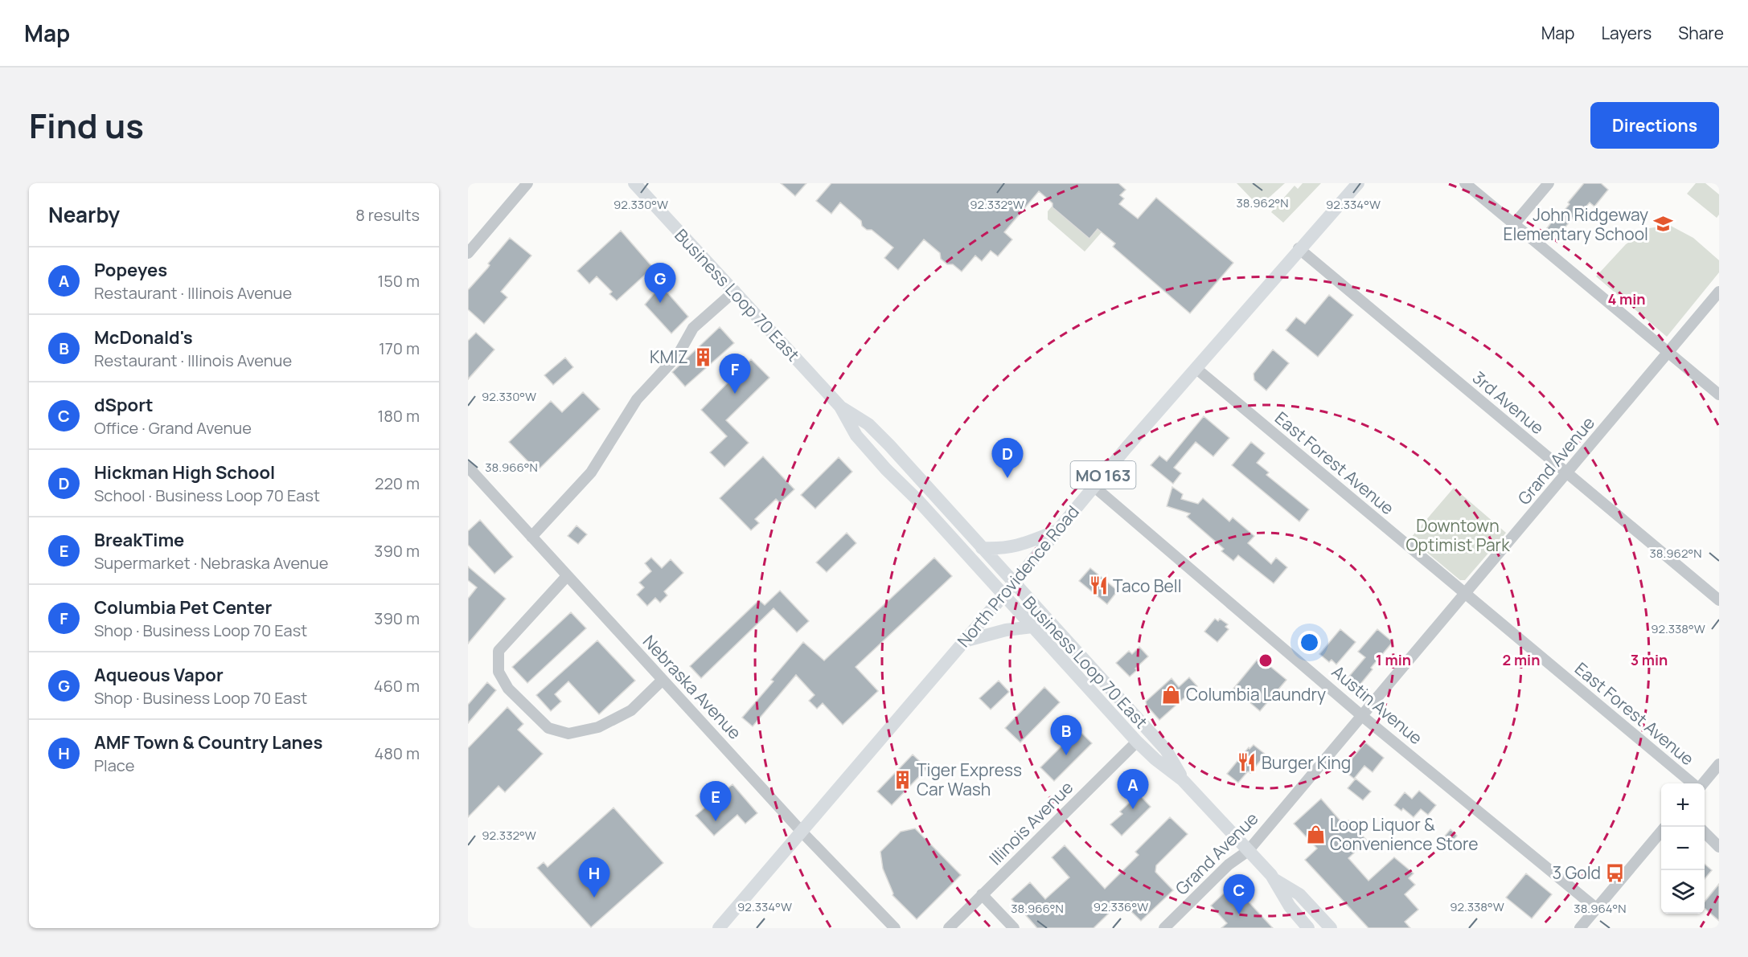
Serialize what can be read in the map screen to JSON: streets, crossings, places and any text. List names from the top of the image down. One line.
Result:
{"streets":{"main road":["Business Loop 70 East","MO 163","North Providence Road"],"street":["3rd Avenue","Grand Avenue","East Forest Avenue","Nebraska Avenue","Austin Avenue","Illinois Avenue"]},"crossings":[["Business Loop 70 East","Grand Avenue"],["Business Loop 70 East","North Providence Road"],["Business Loop 70 East","Illinois Avenue"],["3rd Avenue","Grand Avenue"],["3rd Avenue","North Providence Road"],["Grand Avenue","East Forest Avenue"],["Grand Avenue","Austin Avenue"],["East Forest Avenue","North Providence Road"],["North Providence Road","Nebraska Avenue"],["North Providence Road","Austin Avenue"]],"parks":["Downtown Optimist Park"],"places":{"school or university":["John Ridgeway Elementary School"],"building":["KMIZ","Tiger Express Car Wash"],"restaurant":["Taco Bell","Burger King"],"shop":["Columbia Laundry","Loop Liquor & Convenience Store"],"bus stop":["3 Gold"]},"page":{"header":"Map","nav":["Map","Layers","Share"],"title":"Find us","buttons":"Directions","heading":["Nearby","8 results"],"list":[{"mark":"A","name":"Popeyes","note":"Restaurant · Illinois Avenue","value":"150 m"},{"mark":"B","name":"McDonald's","note":"Restaurant · Illinois Avenue","value":"170 m"},{"mark":"C","name":"dSport","note":"Office · Grand Avenue","value":"180 m"},{"mark":"D","name":"Hickman High School","note":"School · Business Loop 70 East","value":"220 m"},{"mark":"E","name":"BreakTime","note":"Supermarket · Nebraska Avenue","value":"390 m"},{"mark":"F","name":"Columbia Pet Center","note":"Shop · Business Loop 70 East","value":"390 m"},{"mark":"G","name":"Aqueous Vapor","note":"Shop · Business Loop 70 East","value":"460 m"},{"mark":"H","name":"AMF Town & Country Lanes","note":"Place","value":"480 m"}],"pins":["G","F","D","B","A","E","H","C"],"map_buttons":["+","−"]},"coordinates":["38.962°N","92.330°W","92.332°W","92.334°W","38.966°N","92.338°W","92.336°W","38.964°N"],"rings":["4 min","1 min","2 min","3 min"]}
